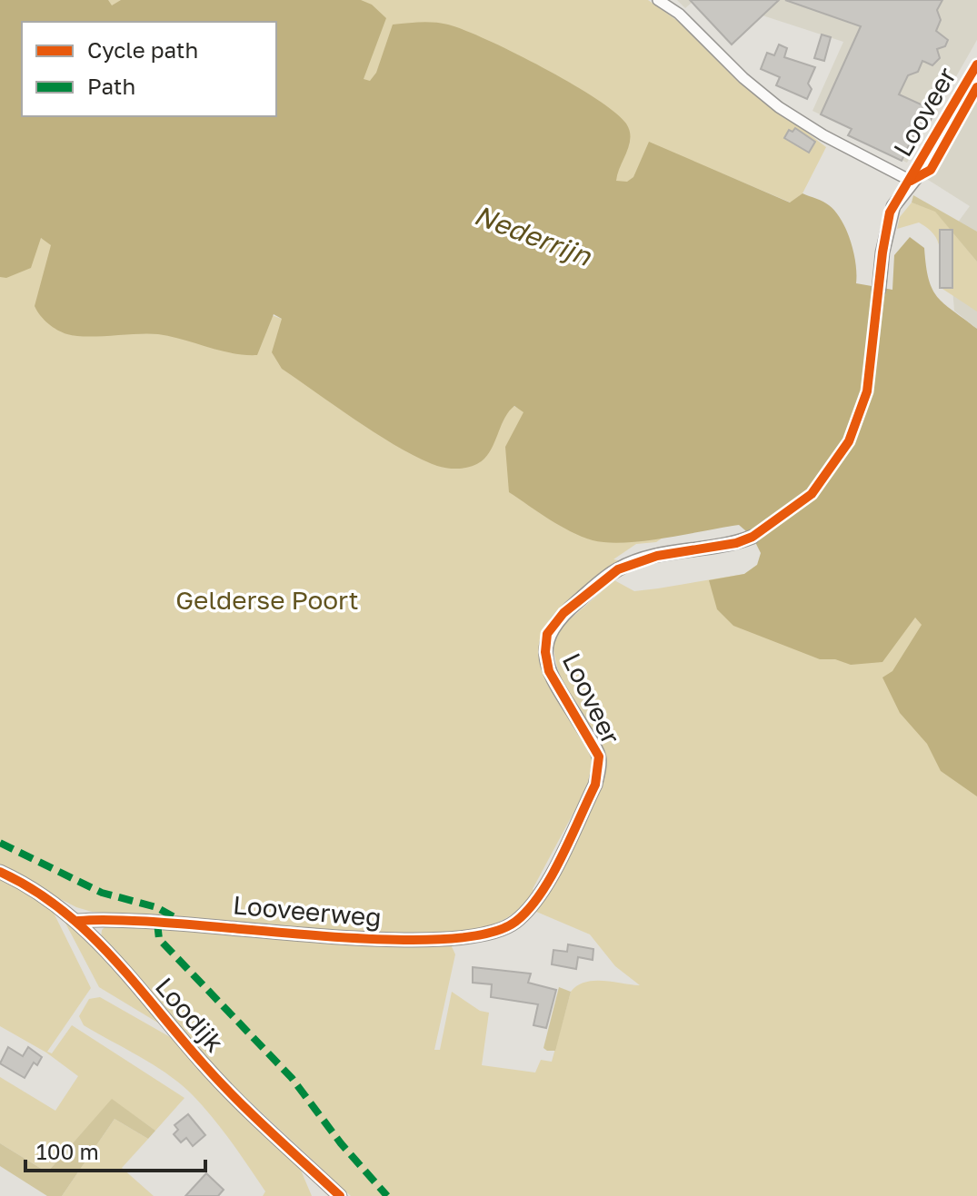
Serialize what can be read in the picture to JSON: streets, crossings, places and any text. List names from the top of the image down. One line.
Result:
{"streets":{"street":["Looveer","Looveerweg","Loodijk"]},"crossings":[["Looveer","Looveerweg"],["Looveerweg","Loodijk"]],"water":["Nederrijn"],"parks":["Gelderse Poort"],"legend":["Cycle path","Path"],"scale_bar":"100 m"}
